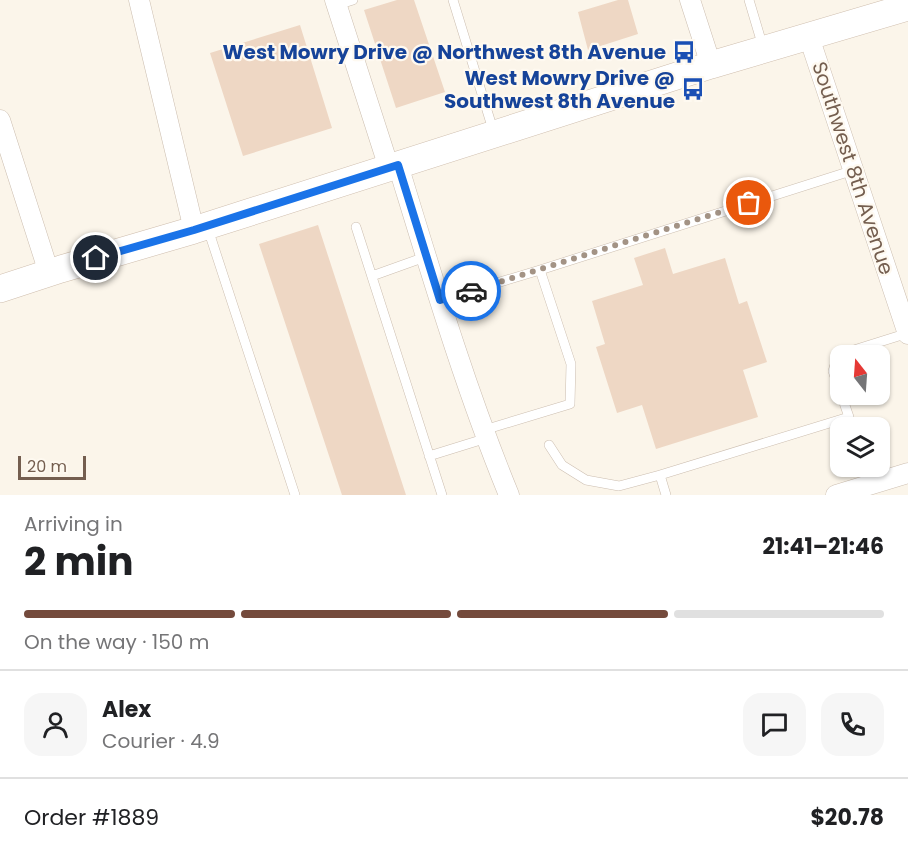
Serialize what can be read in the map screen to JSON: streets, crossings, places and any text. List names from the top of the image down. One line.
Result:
{"streets":{"street":["Southwest 8th Avenue"]},"places":{"bus stop":["West Mowry Drive @ Northwest 8th Avenue","West Mowry Drive @ Southwest 8th Avenue"]},"scale_bar":"20 m","north":"top","page":{"scale":"20 m","heading":["2 min","Arriving in","21:41–21:46"],"panel":["Alex","Courier · 4.9","Order #1889","$20.78"],"bar":"On the way · 150 m"}}
